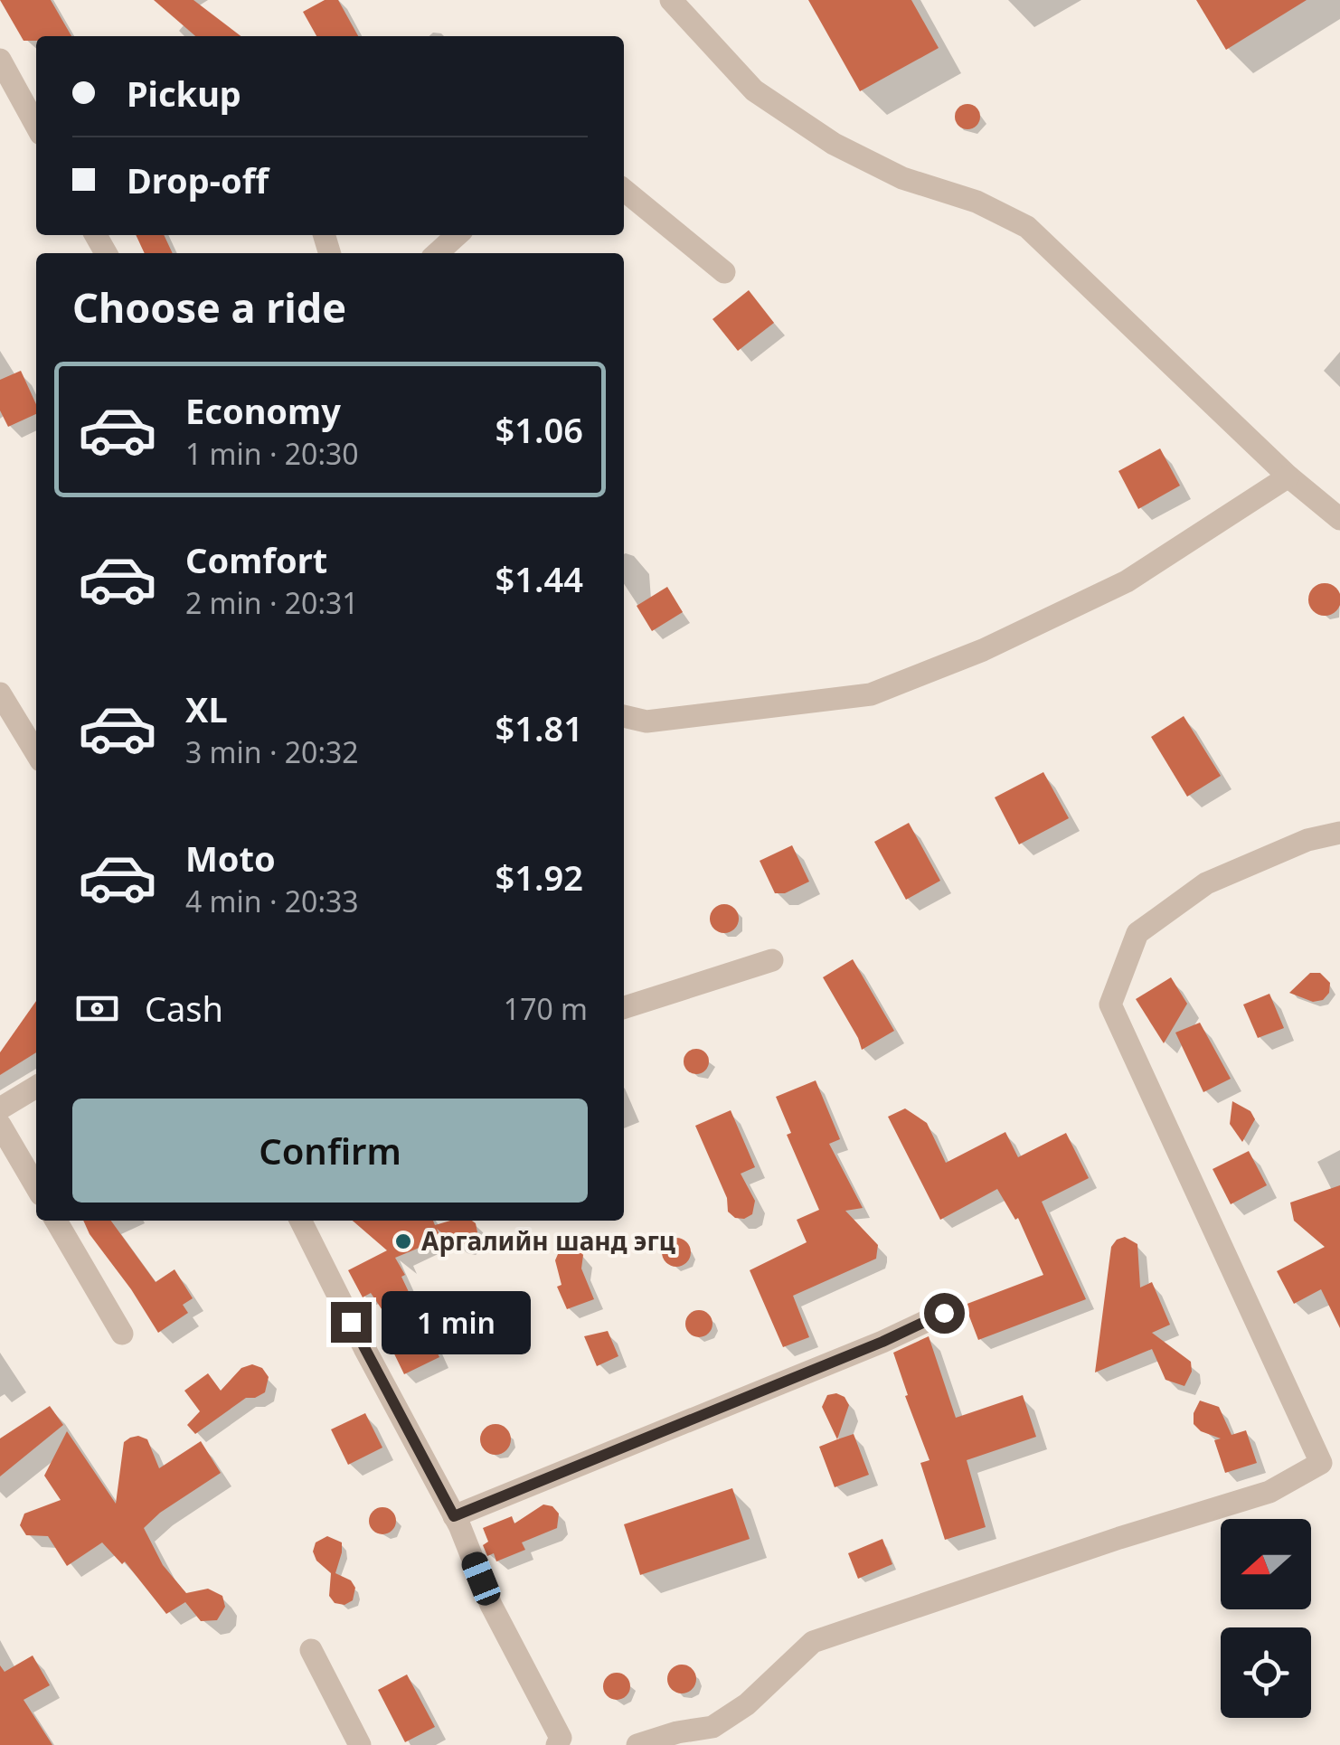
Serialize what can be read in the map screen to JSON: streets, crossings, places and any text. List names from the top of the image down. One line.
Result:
{"places":["Аргалийн шанд эгц"],"north":"left","page":{"banner":["Pickup","Drop-off"],"heading":"Choose a ride","list":[{"name":"Economy","note":"1 min · 20:30","value":"$1.06"},{"name":"Comfort","note":"2 min · 20:31","value":"$1.44"},{"name":"XL","note":"3 min · 20:32","value":"$1.81"},{"name":"Moto","note":"4 min · 20:33","value":"$1.92"}],"pay":["Cash","170 m"],"buttons":"Confirm","bubble":"1 min"}}
